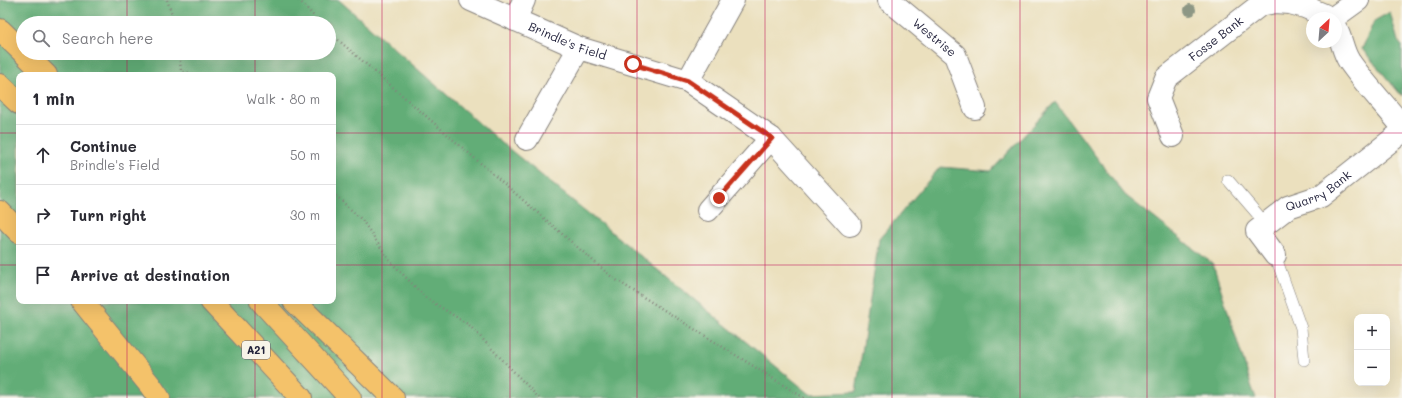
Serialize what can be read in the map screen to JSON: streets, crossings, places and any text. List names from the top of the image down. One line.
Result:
{"streets":{"highway":["A21"],"street":["Fosse Bank","Westrise","Brindle's Field","Quarry Bank"]},"north":"top right","page":{"search":"Search here","heading":["1 min","Walk · 80 m"],"list":[["Continue","Brindle's Field","50 m"],["Turn right","30 m"],"Arrive at destination"],"map_buttons":["+","−"]}}
